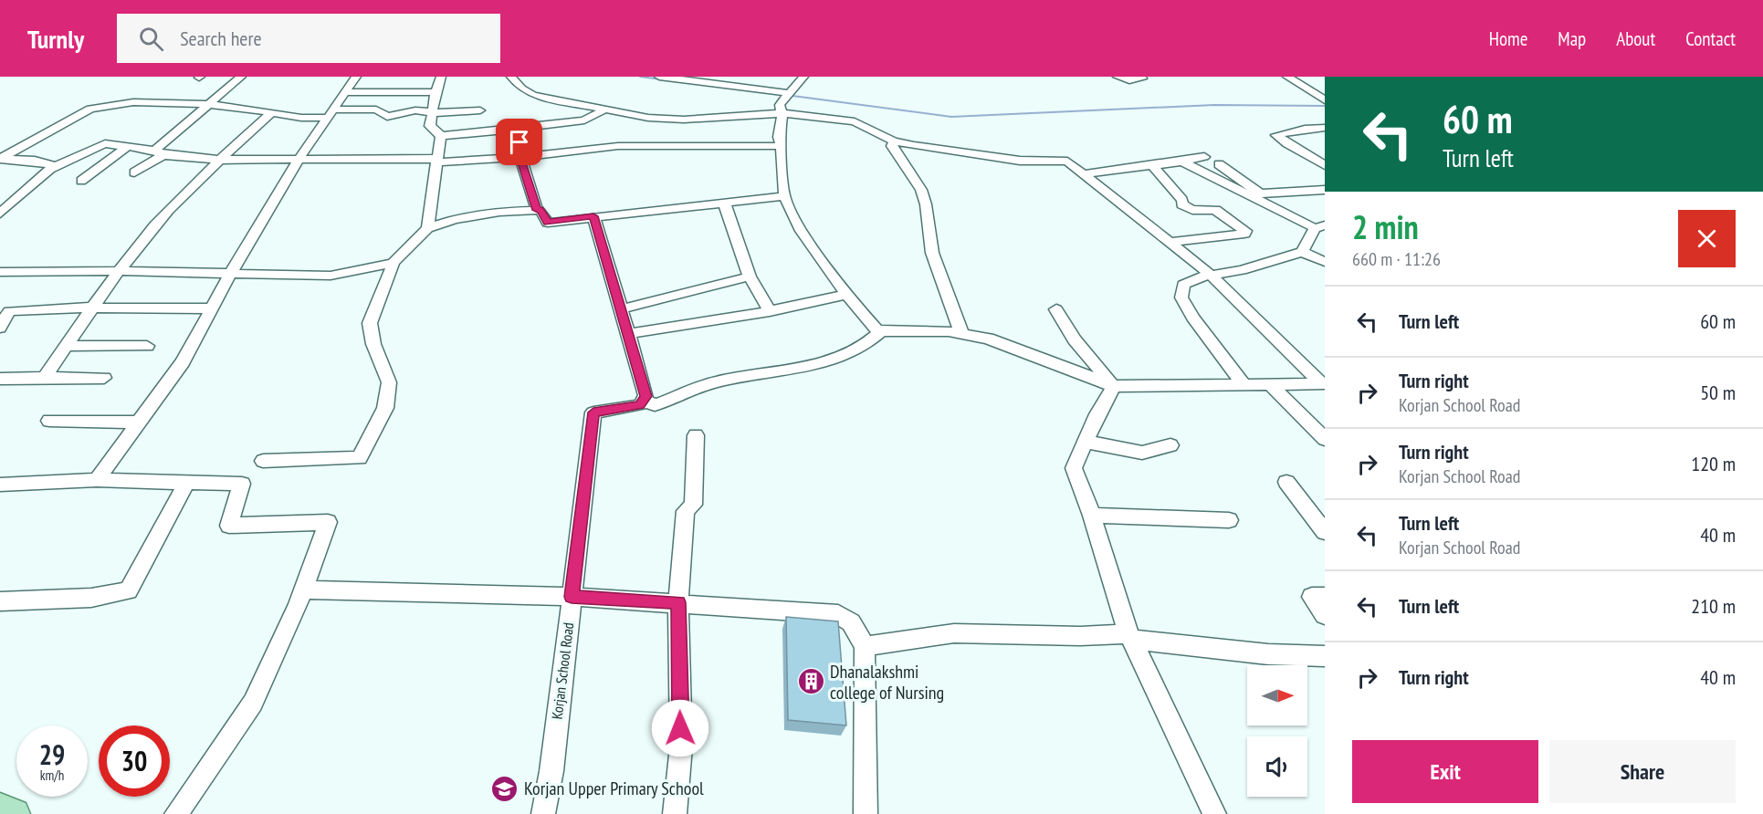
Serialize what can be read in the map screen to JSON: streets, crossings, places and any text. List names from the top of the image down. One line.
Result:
{"streets":{"street":["Korjan School Road"]},"places":{"building":["Dhanalakshmi college of Nursing"],"school or university":["Korjan Upper Primary School"]},"north":"right","page":{"header":"Turnly","search":"Search here","nav":["Home","Map","About","Contact"],"turn":["60 m","Turn left"],"heading":["2 min","660 m · 11:26"],"list":[{"name":"Turn left","value":"60 m"},{"name":"Turn right","note":"Korjan School Road","value":"50 m"},{"name":"Turn right","note":"Korjan School Road","value":"120 m"},{"name":"Turn left","note":"Korjan School Road","value":"40 m"},{"name":"Turn left","value":"210 m"},{"name":"Turn right","value":"40 m"}],"speed":"29 km/h","limit":"30","buttons":["Exit","Share"]}}
